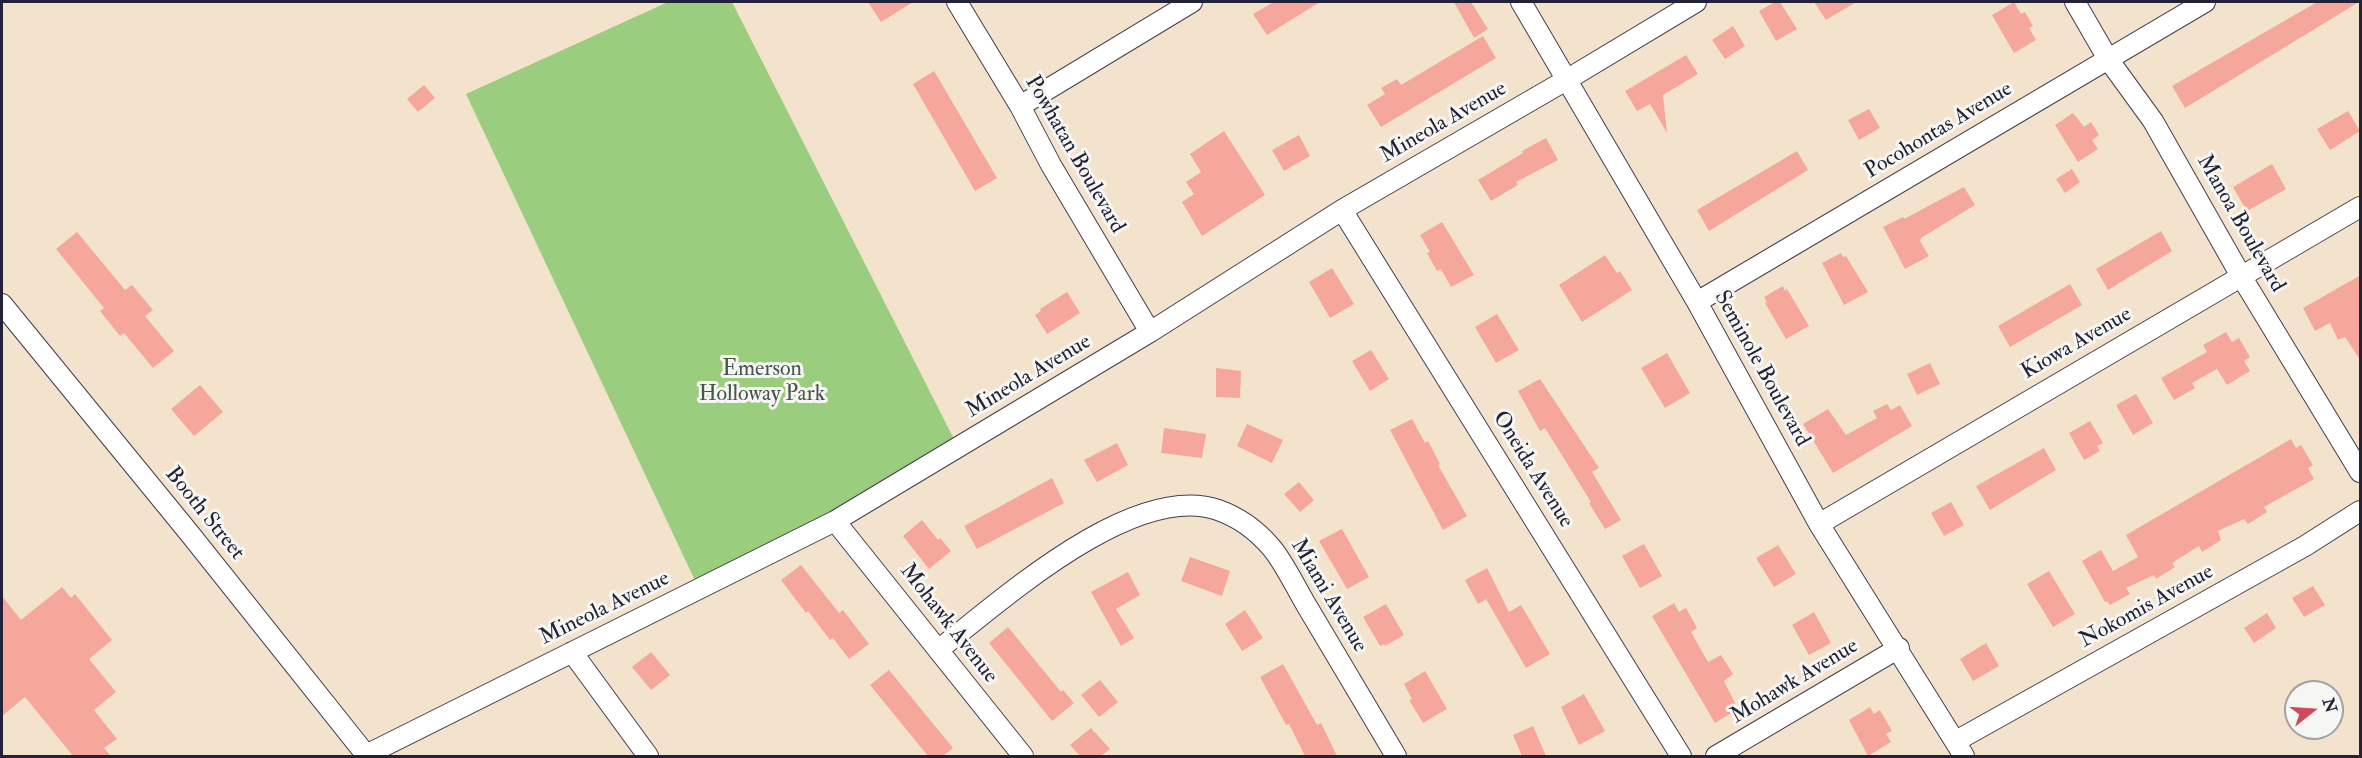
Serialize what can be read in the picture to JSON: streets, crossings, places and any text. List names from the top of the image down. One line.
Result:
{"streets":{"street":["Mineola Avenue","Pocohontas Avenue","Powhatan Boulevard","Manoa Boulevard","Kiowa Avenue","Seminole Boulevard","Oneida Avenue","Booth Street","Miami Avenue","Nokomis Avenue","Mohawk Avenue"]},"crossings":[["Mineola Avenue","Powhatan Boulevard"],["Mineola Avenue","Seminole Boulevard"],["Mineola Avenue","Oneida Avenue"],["Mineola Avenue","Booth Street"],["Mineola Avenue","Mohawk Avenue"],["Pocohontas Avenue","Manoa Boulevard"],["Pocohontas Avenue","Seminole Boulevard"],["Manoa Boulevard","Kiowa Avenue"],["Kiowa Avenue","Seminole Boulevard"],["Seminole Boulevard","Nokomis Avenue"],["Seminole Boulevard","Mohawk Avenue"],["Miami Avenue","Mohawk Avenue"]],"parks":["Emerson Holloway Park"],"north":"right"}
